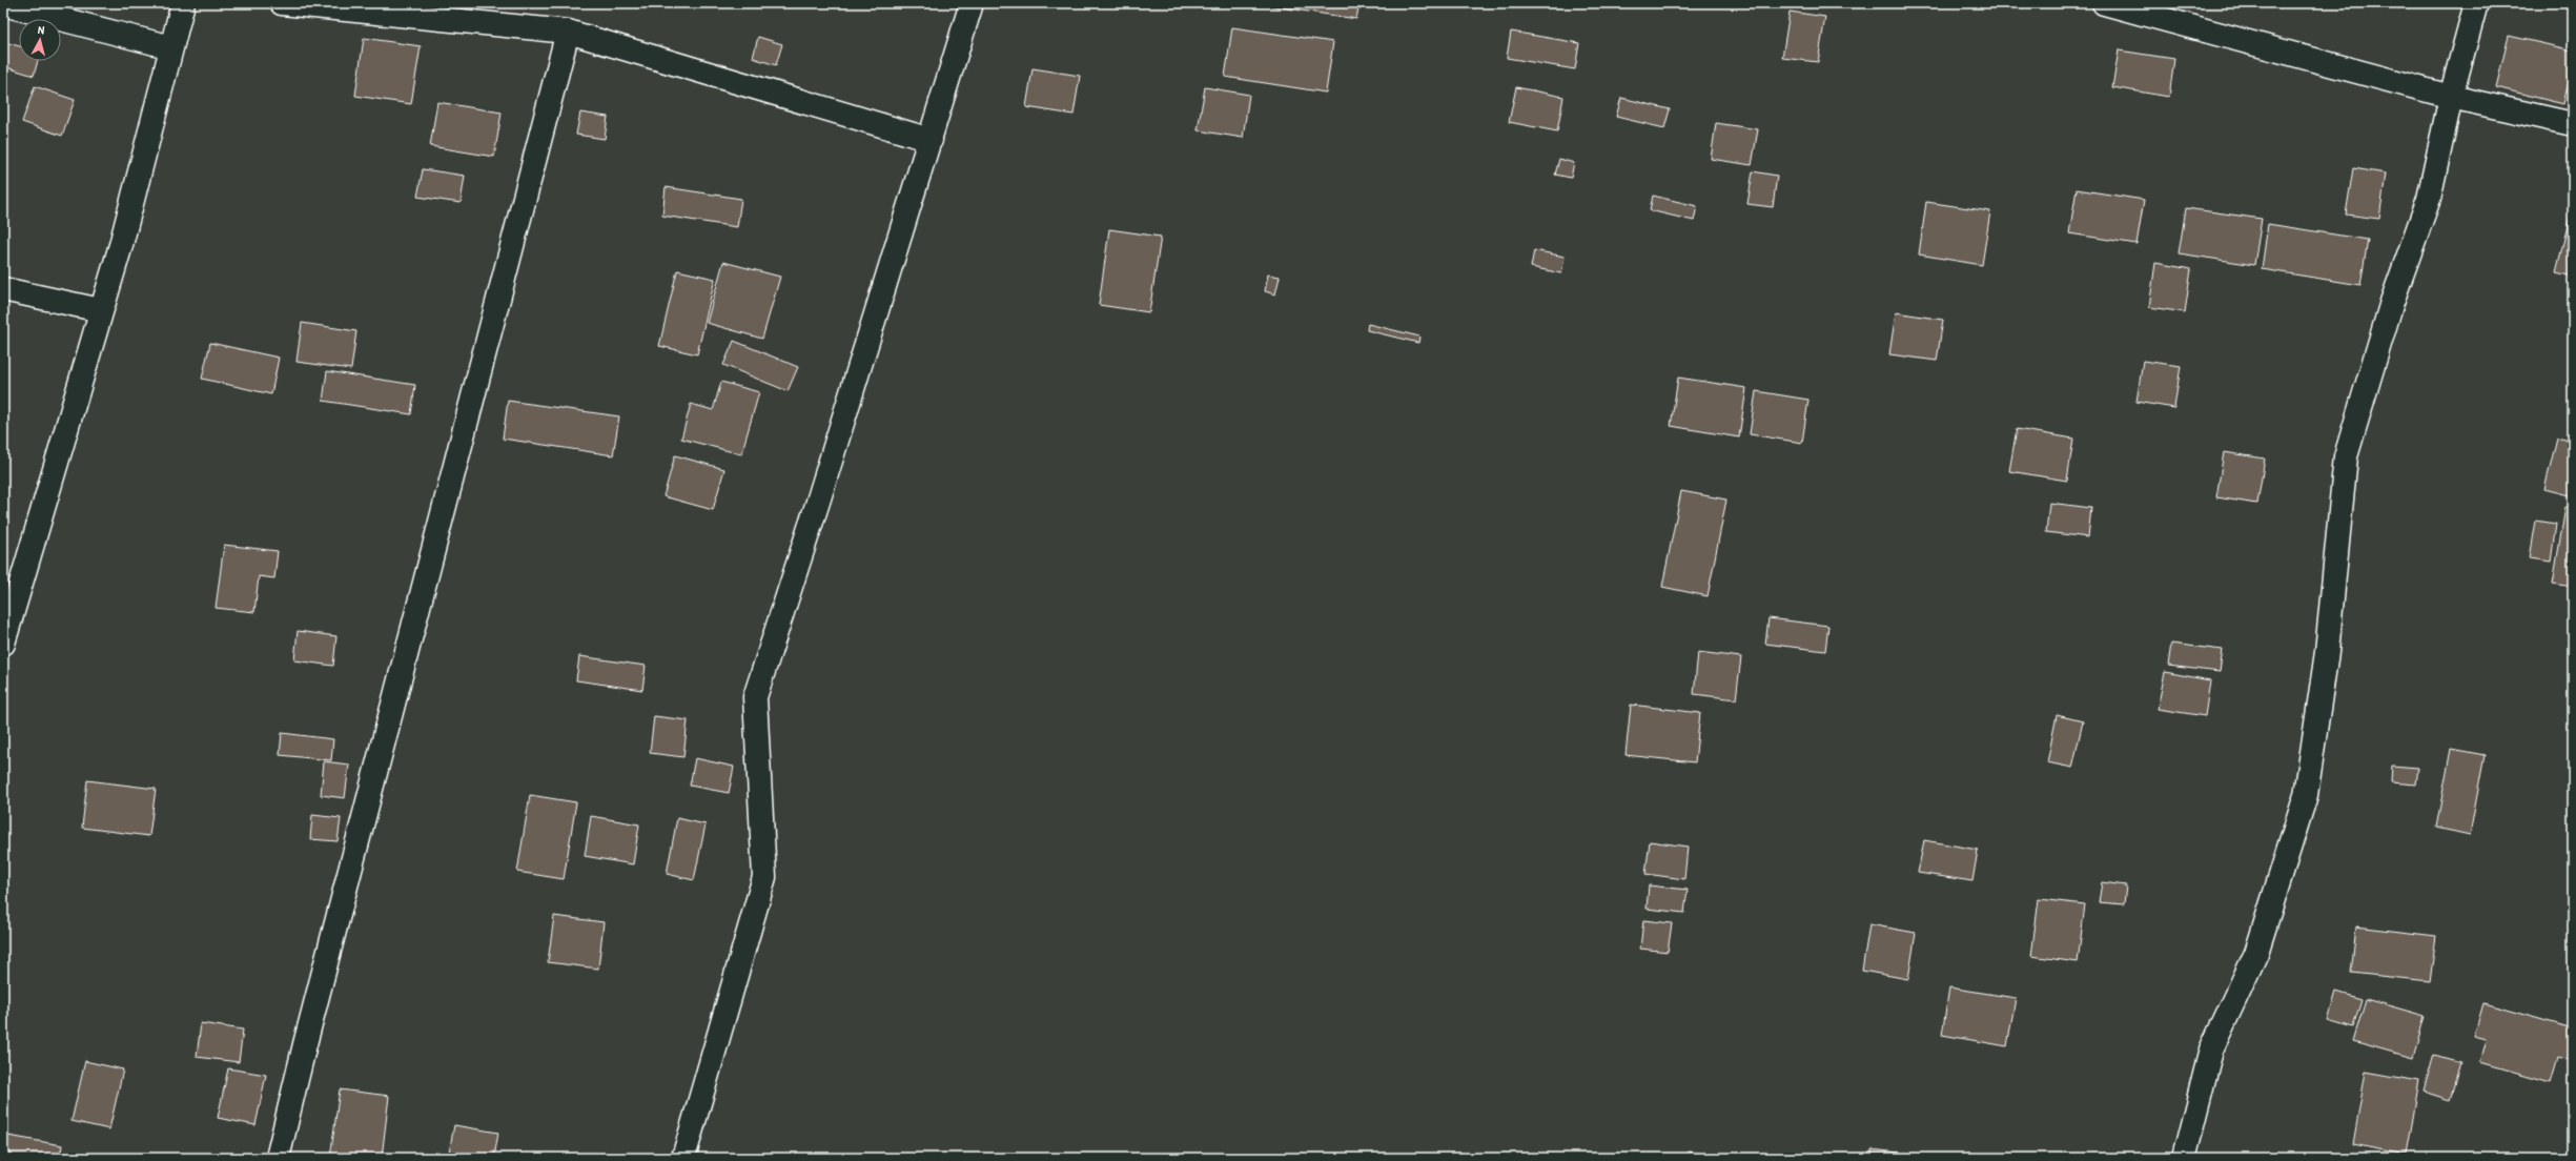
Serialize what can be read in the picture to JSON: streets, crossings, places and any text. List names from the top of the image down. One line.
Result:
{"north":"top"}
